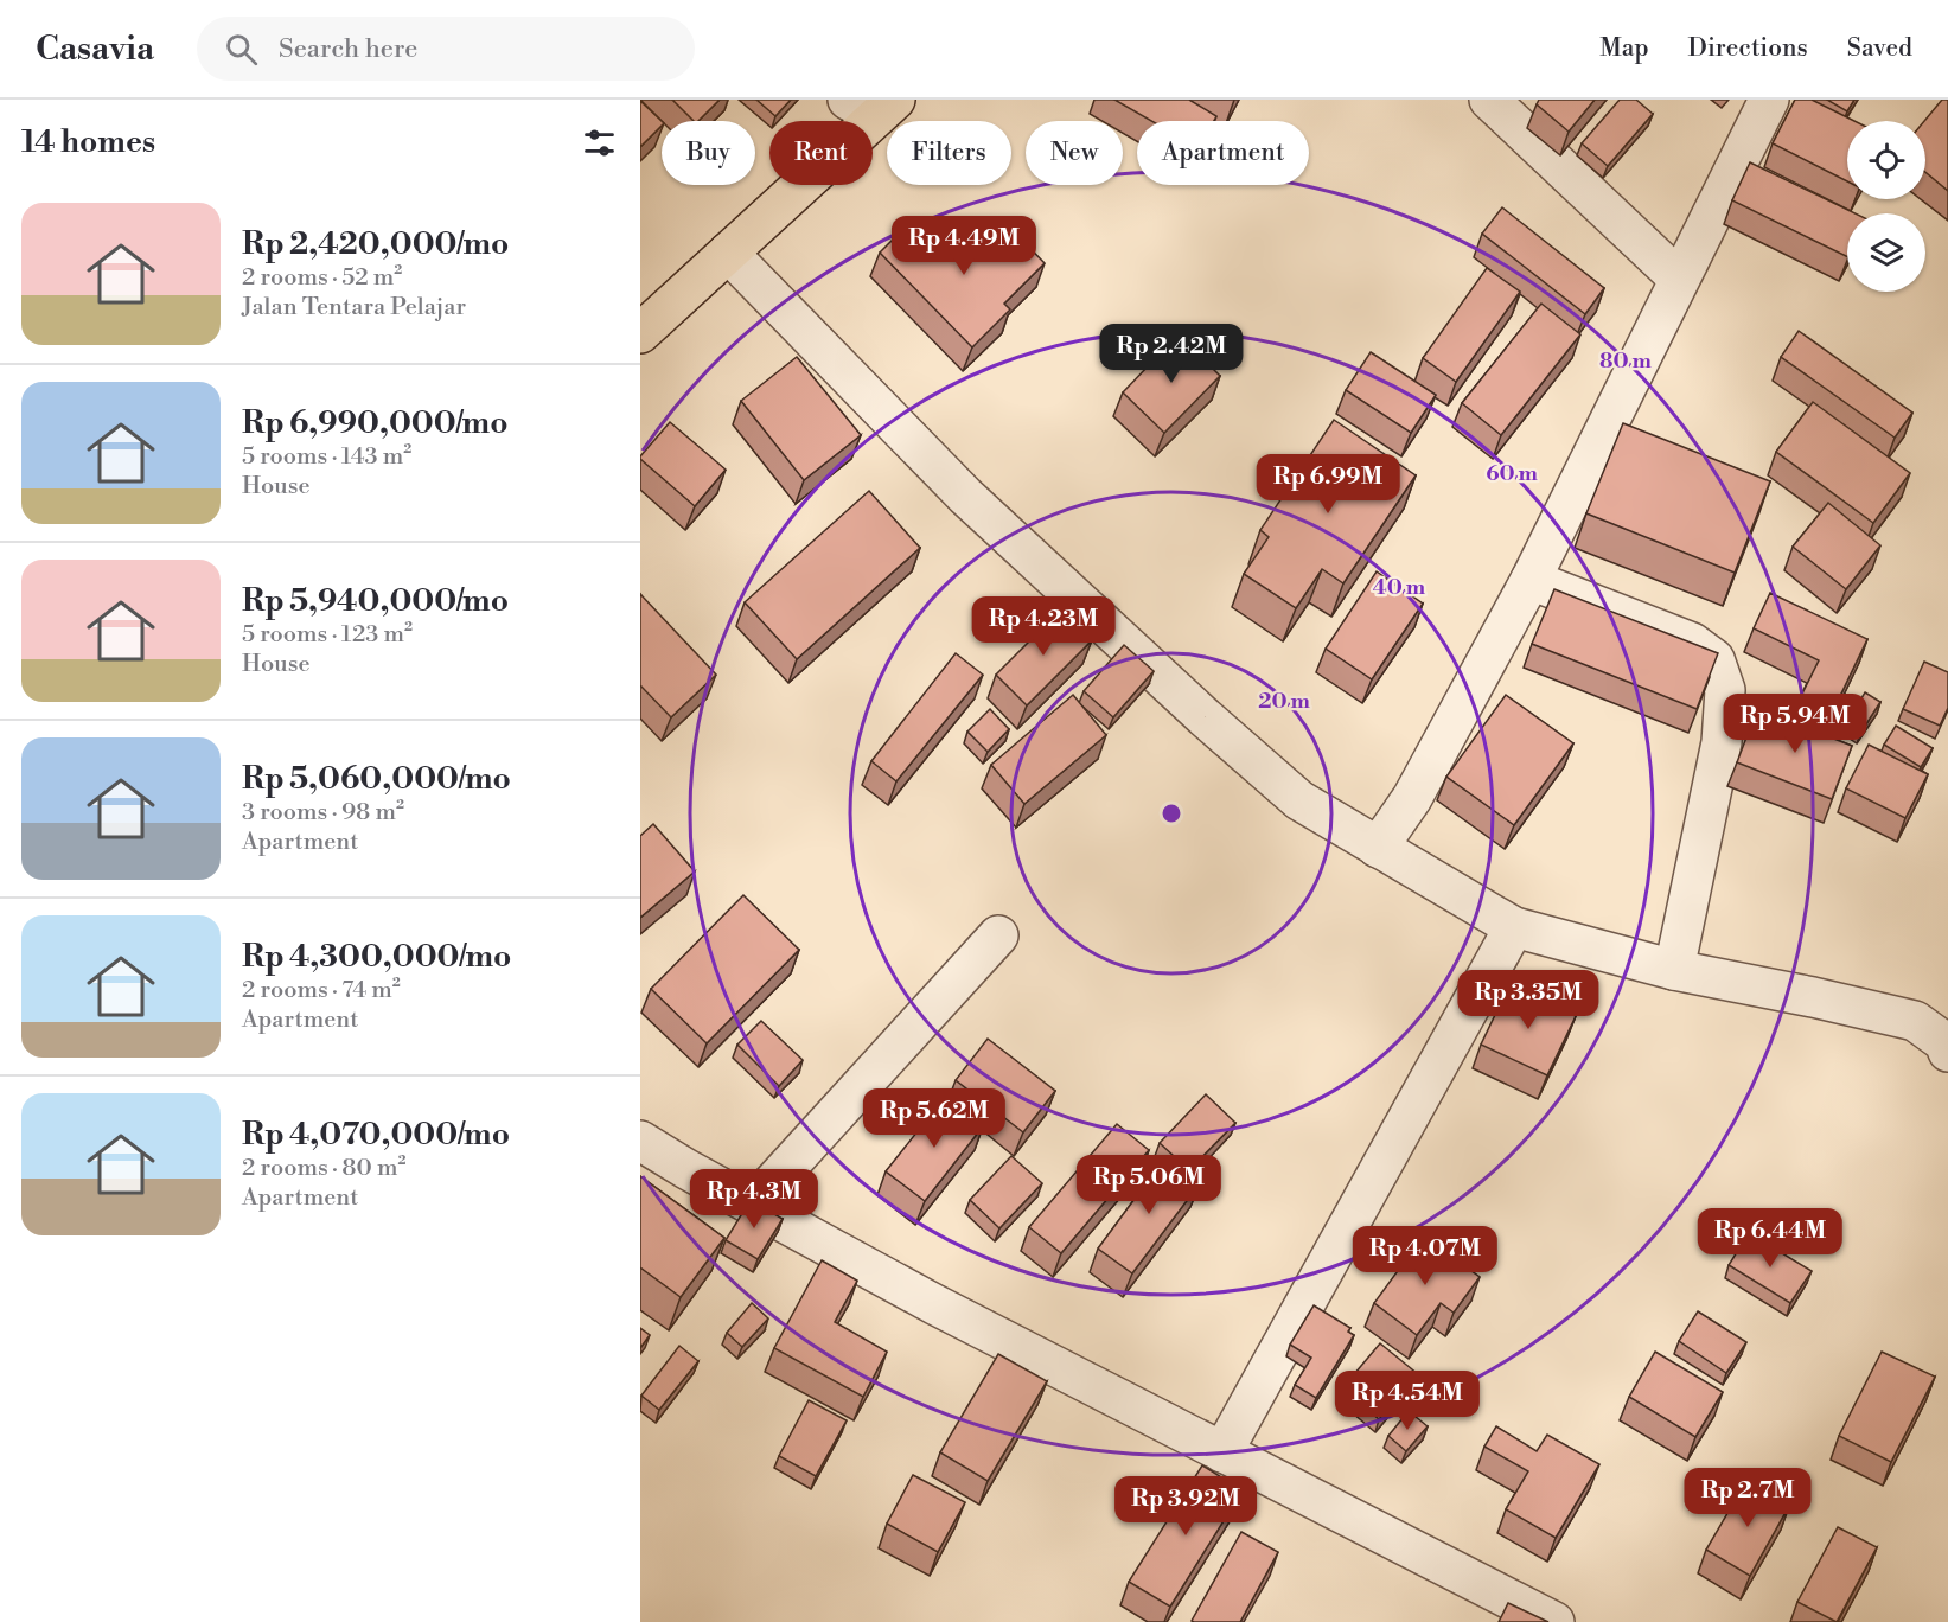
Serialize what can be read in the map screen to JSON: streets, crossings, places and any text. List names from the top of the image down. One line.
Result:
{"page":{"header":"Casavia","search":"Search here","nav":["Map","Directions","Saved"],"heading":"14 homes","chip":["Buy","Rent","Filters","New","Apartment"],"list":[{"name":"Rp 2,420,000/mo","note":"2 rooms · 52 m² · Jalan Tentara Pelajar"},{"name":"Rp 6,990,000/mo","note":"5 rooms · 143 m² · House"},{"name":"Rp 5,940,000/mo","note":"5 rooms · 123 m² · House"},{"name":"Rp 5,060,000/mo","note":"3 rooms · 98 m² · Apartment"},{"name":"Rp 4,300,000/mo","note":"2 rooms · 74 m² · Apartment"},{"name":"Rp 4,070,000/mo","note":"2 rooms · 80 m² · Apartment"}],"price":["Rp 4.49M","Rp 2.42M","Rp 6.99M","Rp 4.23M","Rp 5.94M","Rp 3.35M","Rp 5.62M","Rp 5.06M","Rp 4.3M","Rp 6.44M","Rp 4.07M","Rp 4.54M","Rp 2.7M","Rp 3.92M"]},"rings":["80 m","60 m","40 m","20 m"]}
